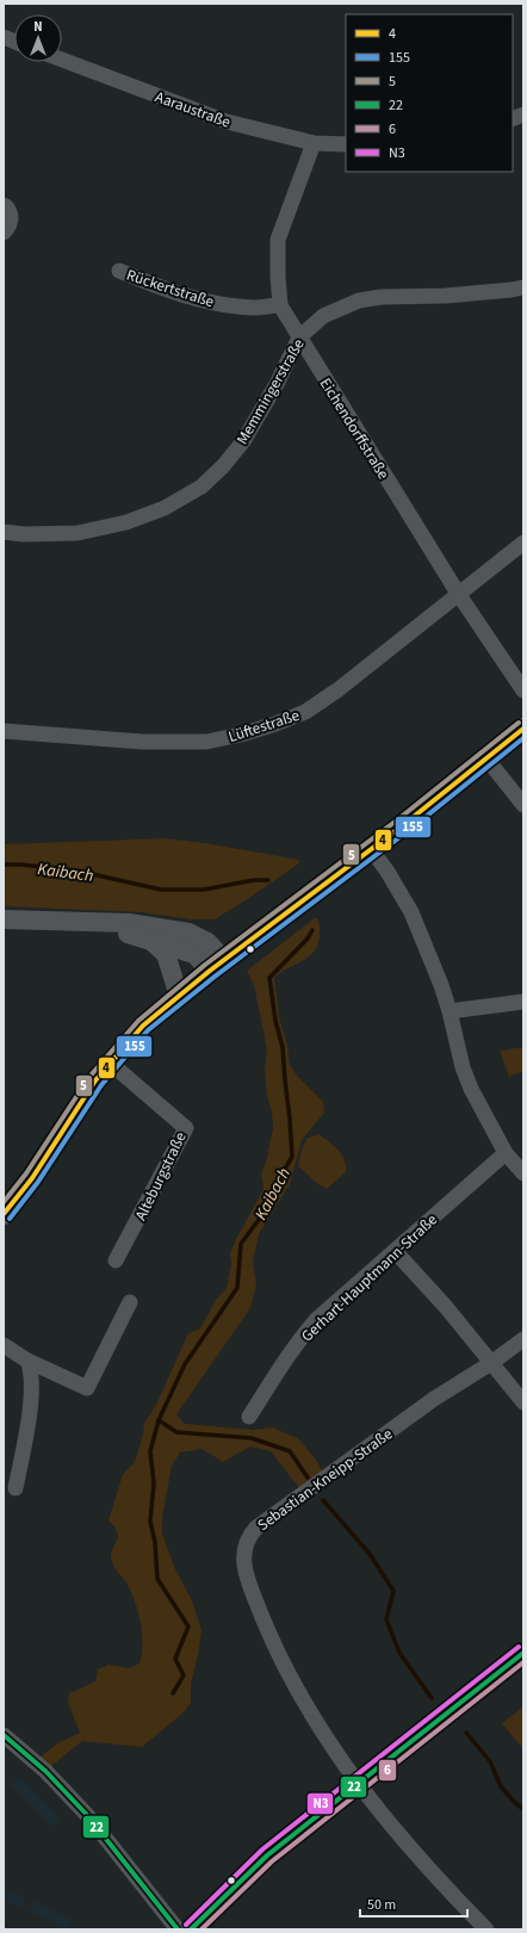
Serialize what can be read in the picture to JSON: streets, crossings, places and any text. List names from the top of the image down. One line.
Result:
{"streets":{"street":["Aaraustraße","Rückertstraße","Memmingerstraße","Eichendorffstraße","Lüftestraße","Alteburgstraße","Gerhart-Hauptmann-Straße","Sebastian-Kneipp-Straße"]},"crossings":[["Aaraustraße","Eichendorffstraße"],["Rückertstraße","Eichendorffstraße"],["Memmingerstraße","Eichendorffstraße"],["Eichendorffstraße","Lüftestraße"]],"water":["Kaibach"],"lines":["transit line 5","transit line 4","transit line 155","transit line N3","transit line 22","transit line 6"],"legend":["4","155","5","22","6","N3"],"scale_bar":"50 m","north":"top"}
